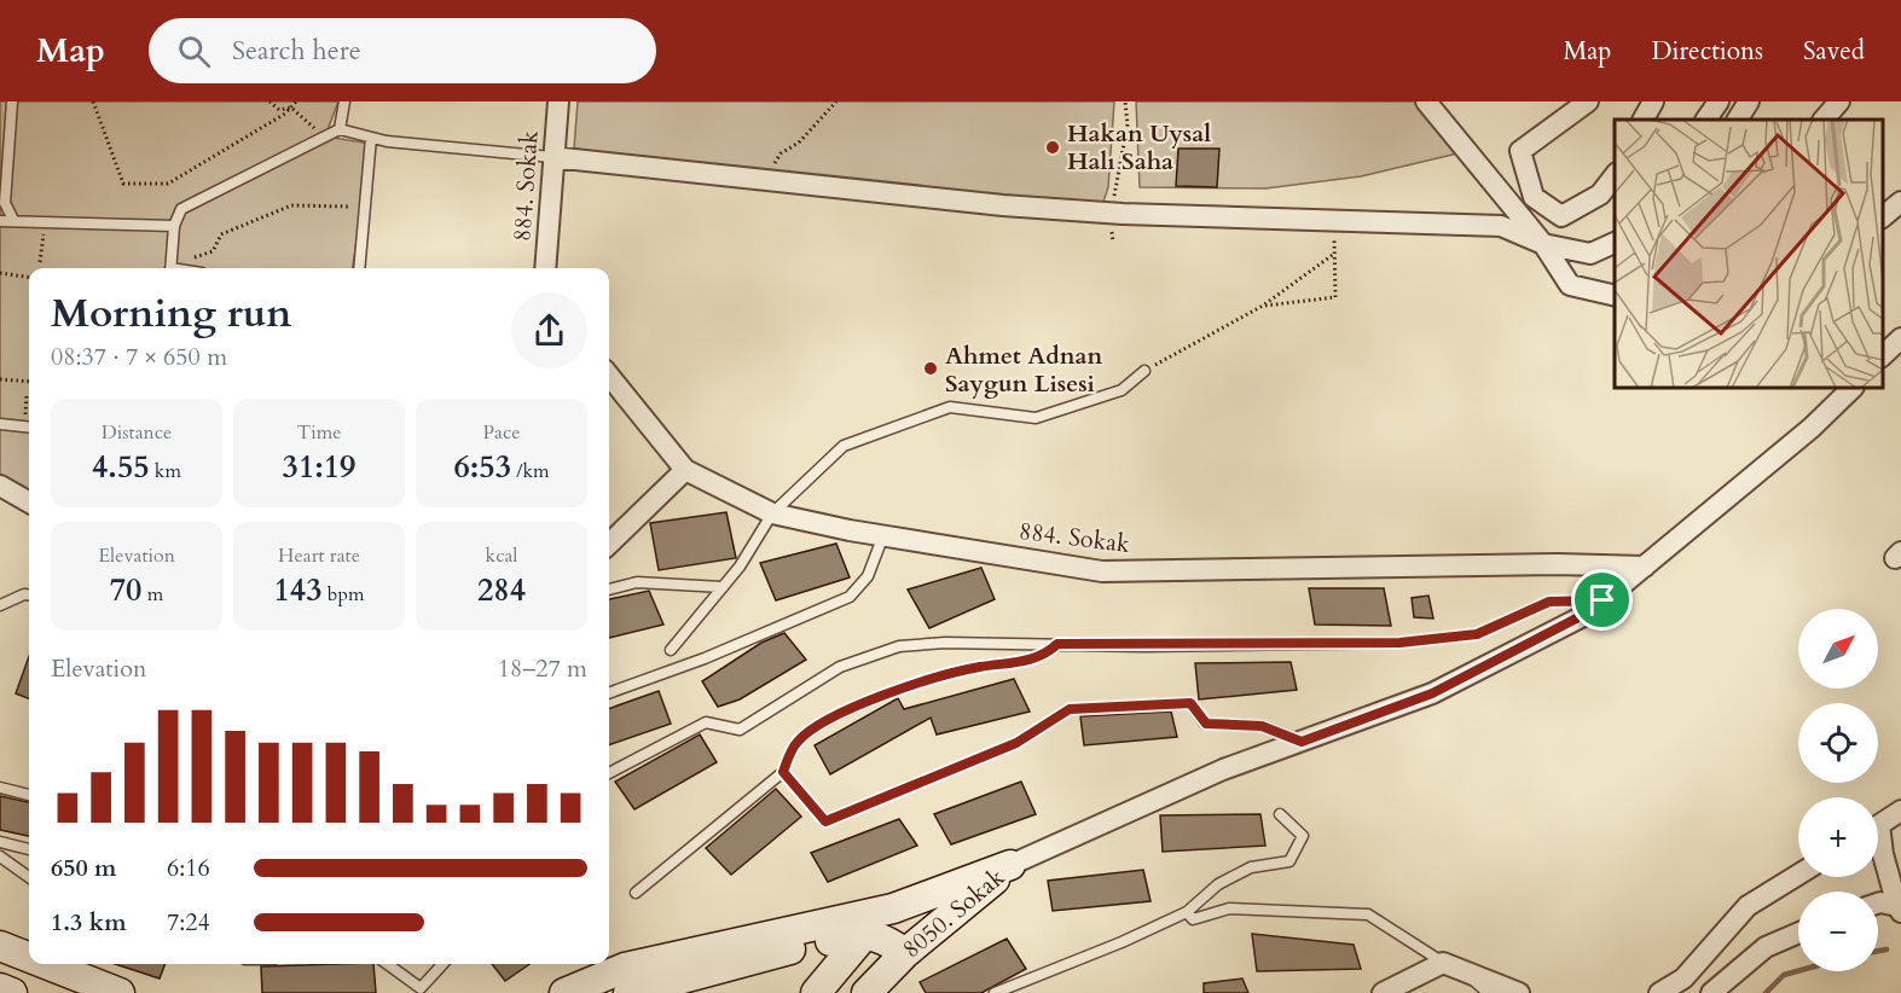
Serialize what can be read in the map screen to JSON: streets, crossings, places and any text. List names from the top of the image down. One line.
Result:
{"streets":{"street":["884. Sokak","8050. Sokak"]},"places":["Hakan Uysal Halı Saha","Ahmet Adnan Saygun Lisesi"],"north":"top right","page":{"header":"Map","search":"Search here","nav":["Map","Directions","Saved"],"heading":["Morning run","08:37 · 7 × 650 m"],"stats":[["Distance","4.55 km"],["Time","31:19"],["Pace","6:53 /km"],["Elevation","70 m"],["Heart rate","143 bpm"],["kcal","284"]],"map_buttons":["+","−"],"chart":["Elevation","18–27 m"],"list":[{"name":"650 m","note":"6:16"},{"name":"1.3 km","note":"7:24"}]}}
